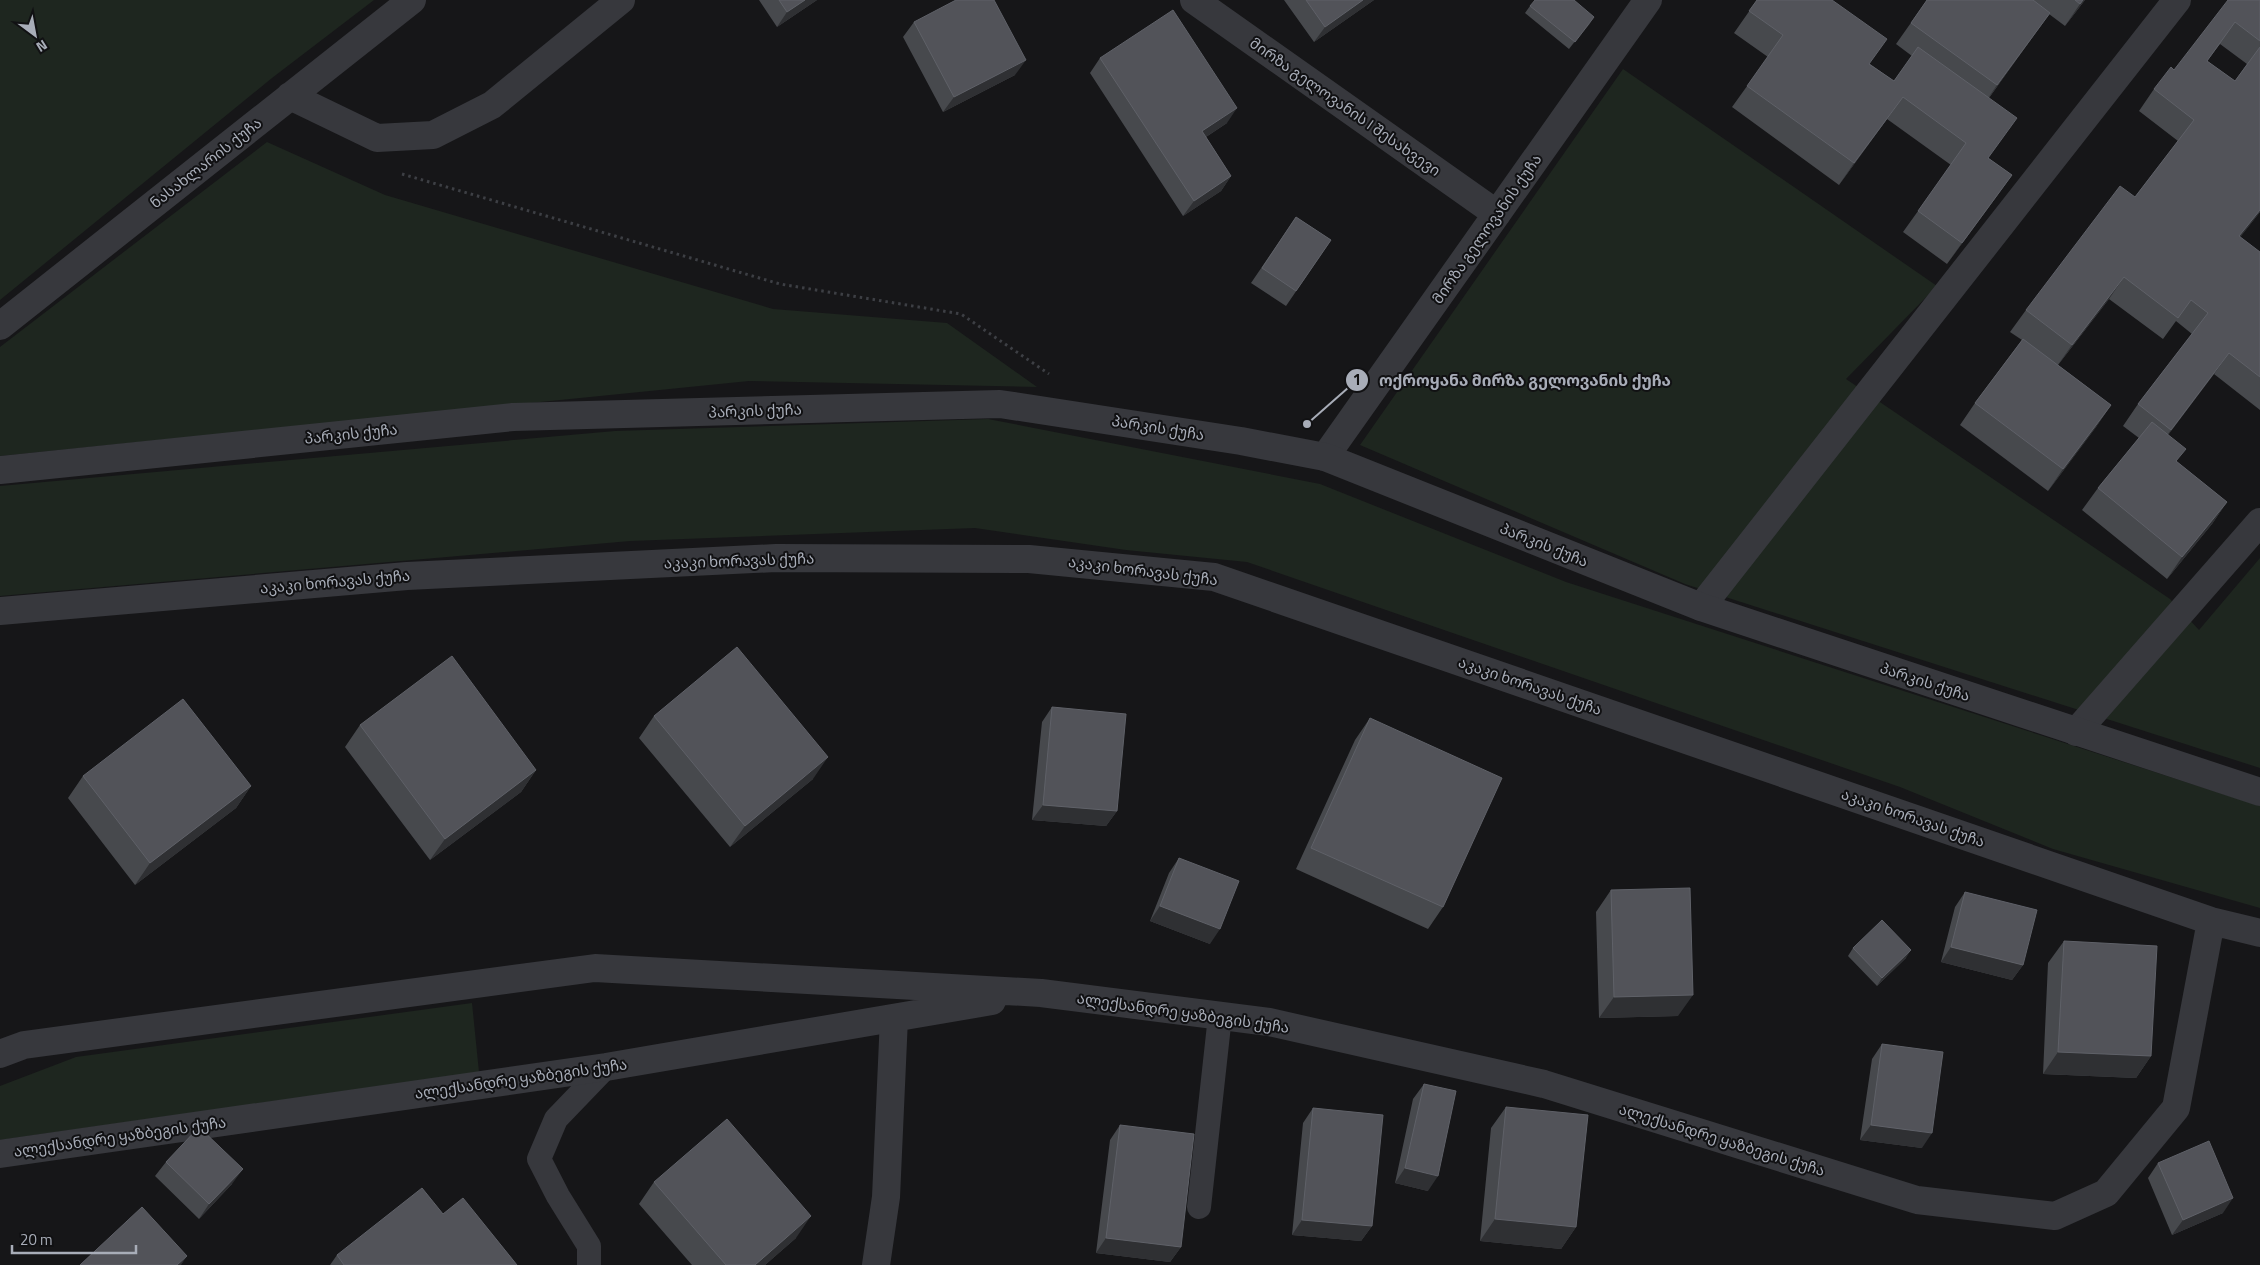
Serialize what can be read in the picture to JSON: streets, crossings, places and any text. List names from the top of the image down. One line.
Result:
{"streets":{"street":["მირზა გელოვანის I შესახვევი","ნასახლარის ქუჩა","მირზა გელოვანის ქუჩა","პარკის ქუჩა","აკაკი ხორავას ქუჩა","ალექსანდრე ყაზბეგის ქუჩა"]},"crossings":[["მირზა გელოვანის I შესახვევი","მირზა გელოვანის ქუჩა"],["მირზა გელოვანის ქუჩა","პარკის ქუჩა"],["აკაკი ხორავას ქუჩა","ალექსანდრე ყაზბეგის ქუჩა"]],"places":["ოქროყანა მირზა გელოვანის ქუჩა"],"scale_bar":"20 m","north":"bottom right"}
